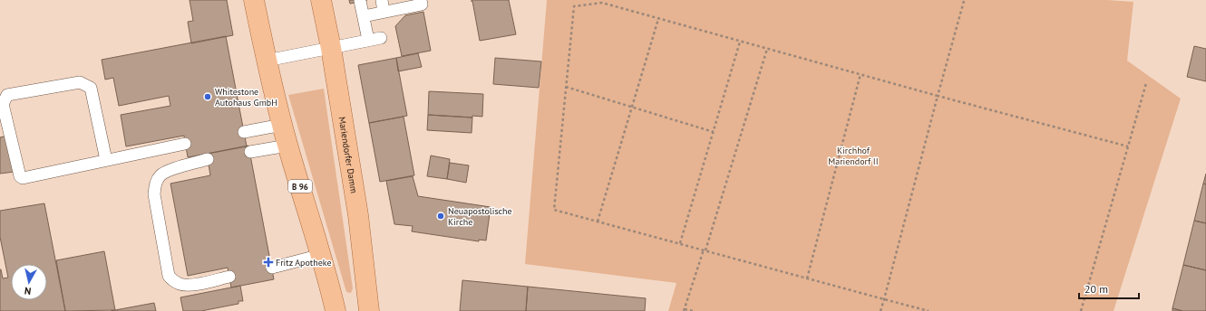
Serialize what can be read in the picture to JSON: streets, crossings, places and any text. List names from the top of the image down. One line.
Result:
{"streets":{"main road":["Mariendorfer Damm","B 96"]},"parks":["Kirchhof Mariendorf II"],"places":{"other":["Whitestone Autohaus GmbH","Neuapostolische Kirche"],"health":["Fritz Apotheke"]},"scale_bar":"20 m","north":"bottom"}
